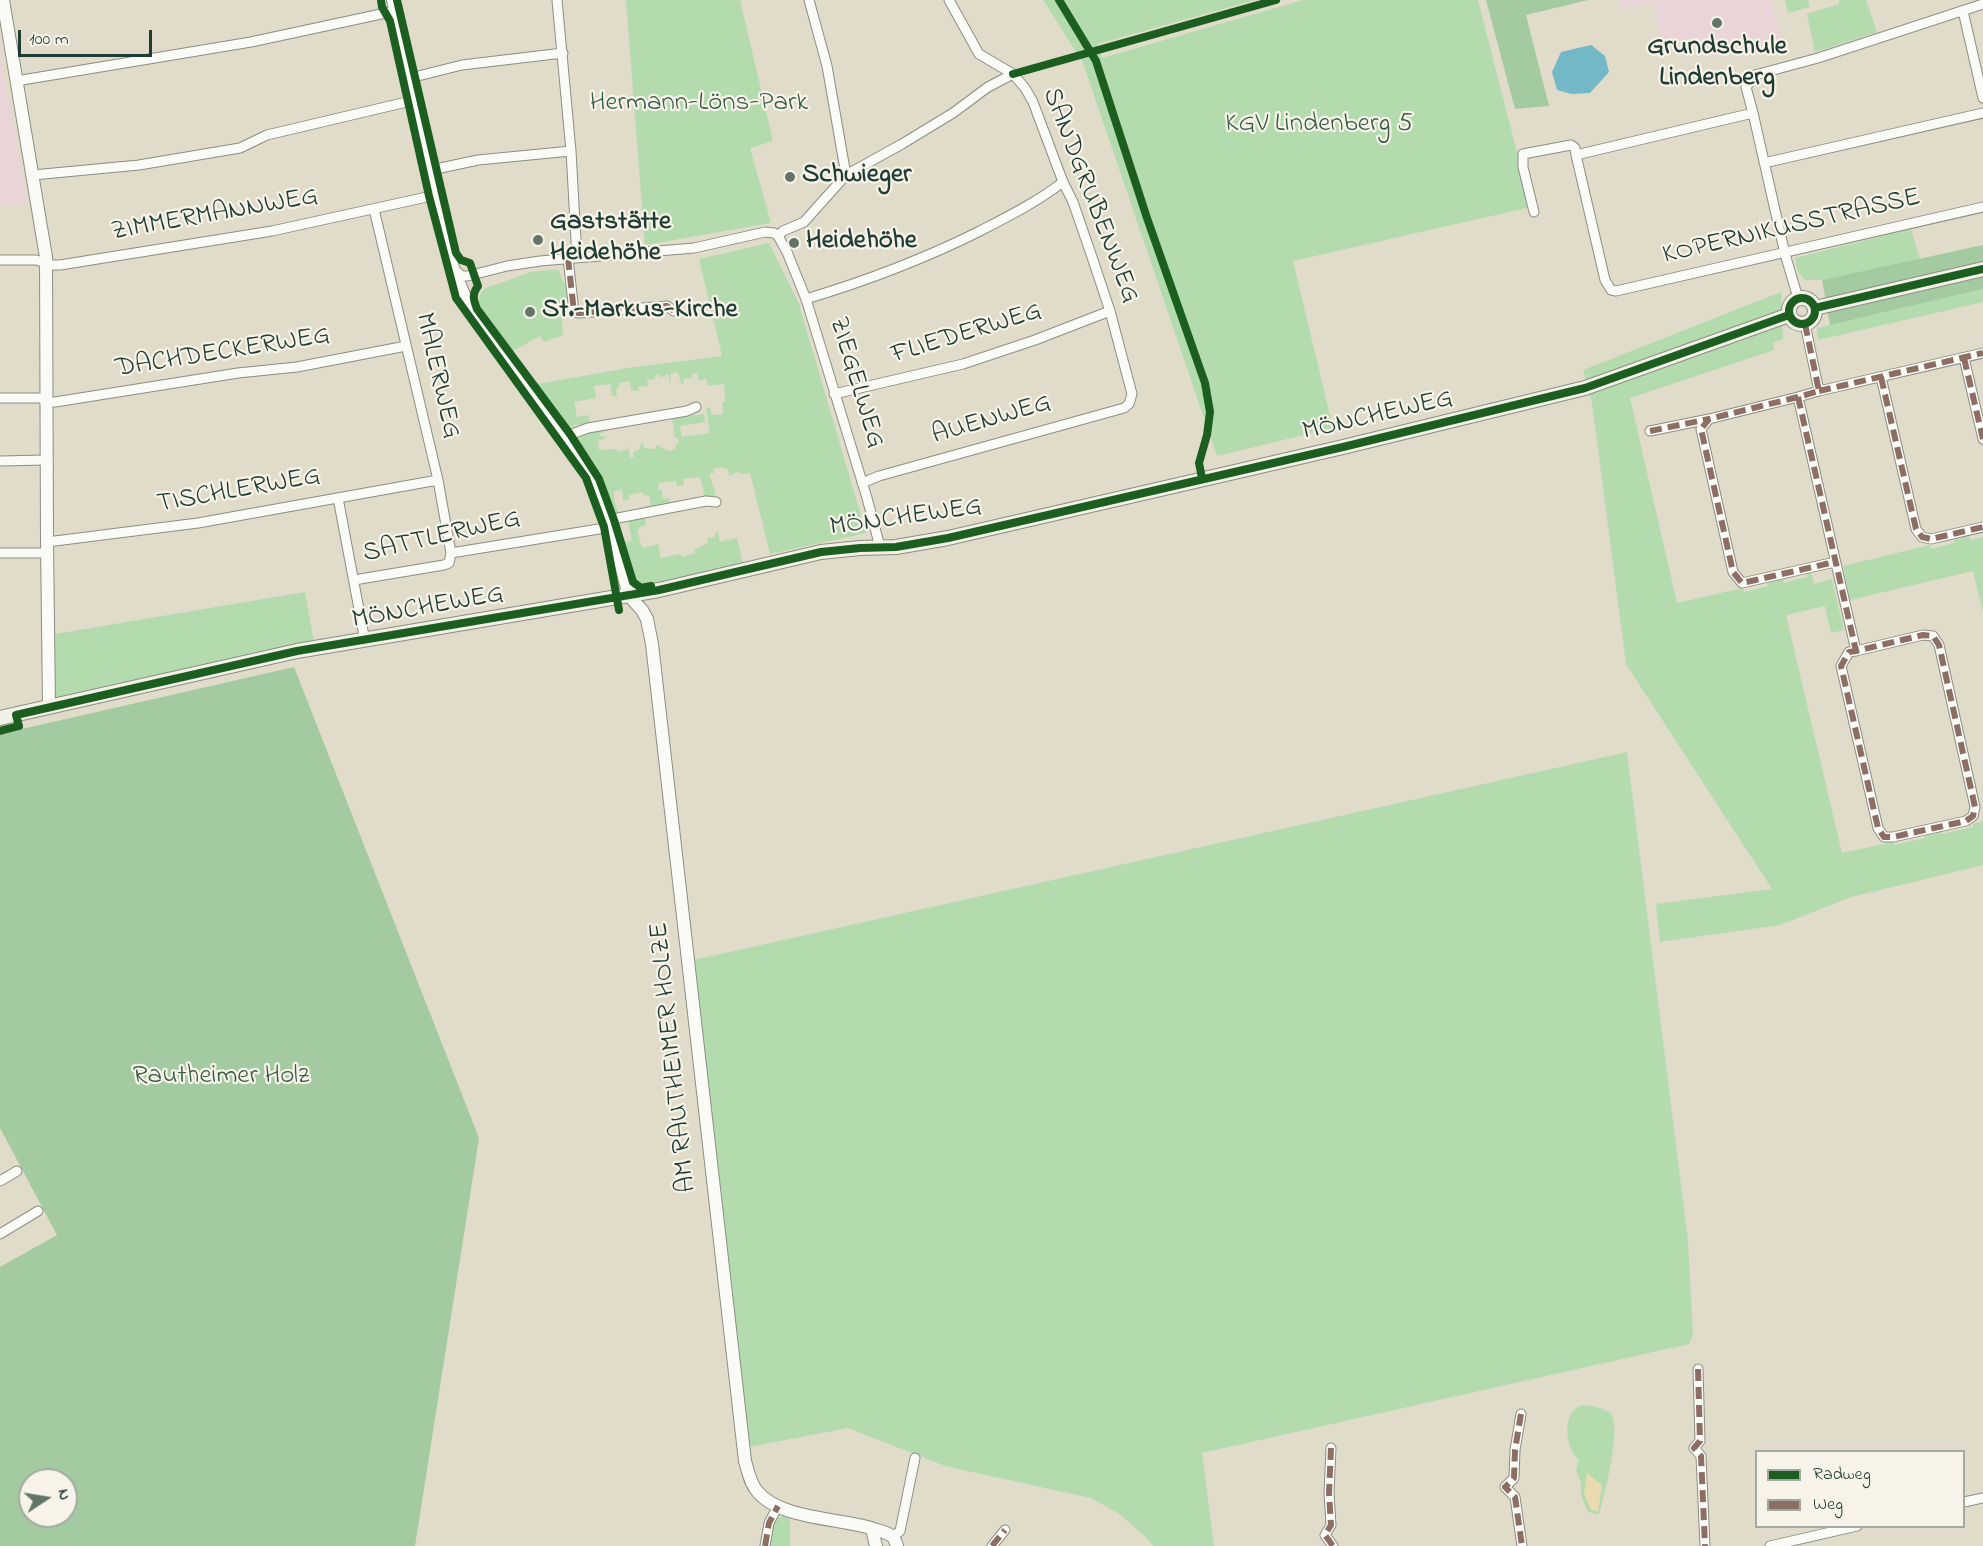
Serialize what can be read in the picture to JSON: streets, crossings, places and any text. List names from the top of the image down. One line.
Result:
{"streets":{"main road":["MÖNCHEWEG"],"street":["SANDGRUBENWEG","ZIMMERMANNWEG","KOPERNIKUSSTRASSE","FLIEDERWEG","DACHDECKERWEG","MALERWEG","ZIEGELWEG","AUENWEG","TISCHLERWEG","SATTLERWEG","AM RAUTHEIMER HOLZE"]},"crossings":[["SANDGRUBENWEG","FLIEDERWEG"],["SANDGRUBENWEG","AUENWEG"],["ZIMMERMANNWEG","MALERWEG"],["FLIEDERWEG","ZIEGELWEG"],["DACHDECKERWEG","MALERWEG"],["MALERWEG","TISCHLERWEG"],["MALERWEG","SATTLERWEG"],["ZIEGELWEG","MÖNCHEWEG"],["ZIEGELWEG","AUENWEG"],["MÖNCHEWEG","AM RAUTHEIMER HOLZE"]],"parks":["Hermann-Löns-Park","KGV Lindenberg 5","Rautheimer Holz"],"places":["Grundschule Lindenberg","Schwieger","Gaststätte Heidehöhe","Heidehöhe","St.-Markus-Kirche"],"legend":["Radweg","Weg"],"scale_bar":"100 m","north":"right"}
